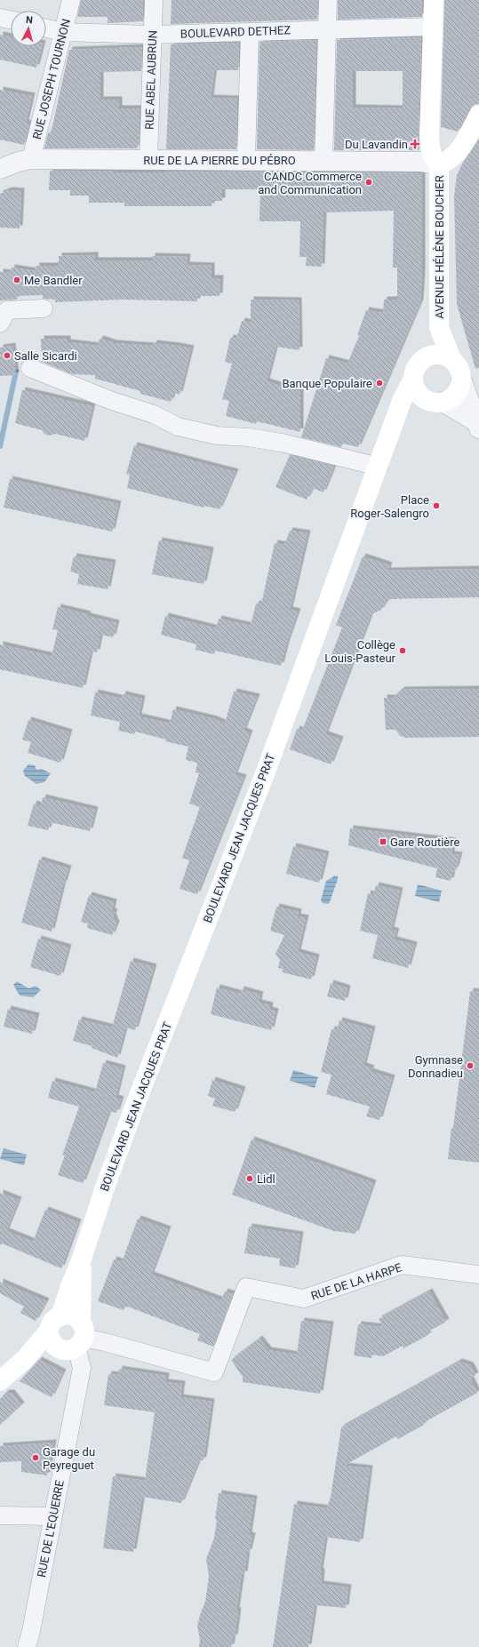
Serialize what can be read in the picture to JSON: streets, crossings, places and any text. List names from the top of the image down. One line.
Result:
{"streets":{"main road":["AVENUE HÉLÈNE BOUCHER","BOULEVARD JEAN JACQUES PRAT"],"street":["BOULEVARD DETHEZ","RUE JOSEPH TOURNON","RUE ABEL AUBRUN","RUE DE LA PIERRE DU PÉBRO","RUE DE LA HARPE","RUE DE L'EQUERRE"]},"crossings":[["BOULEVARD DETHEZ","RUE JOSEPH TOURNON"],["BOULEVARD DETHEZ","RUE ABEL AUBRUN"],["BOULEVARD DETHEZ","AVENUE HÉLÈNE BOUCHER"],["RUE JOSEPH TOURNON","RUE DE LA PIERRE DU PÉBRO"],["RUE ABEL AUBRUN","RUE DE LA PIERRE DU PÉBRO"],["RUE DE LA PIERRE DU PÉBRO","AVENUE HÉLÈNE BOUCHER"],["AVENUE HÉLÈNE BOUCHER","BOULEVARD JEAN JACQUES PRAT"],["BOULEVARD JEAN JACQUES PRAT","RUE DE LA HARPE"],["BOULEVARD JEAN JACQUES PRAT","RUE DE L'EQUERRE"],["RUE DE LA HARPE","RUE DE L'EQUERRE"]],"places":{"health":["Du Lavandin"],"other":["CANDC Commerce and Communication","Me Bandler","Salle Sicardi","Banque Populaire","Place Roger-Salengro","Collège Louis-Pasteur","Gymnase Donnadieu","Lidl","Garage du Peyreguet"],"transit":["Gare Routière"]},"north":"top"}
